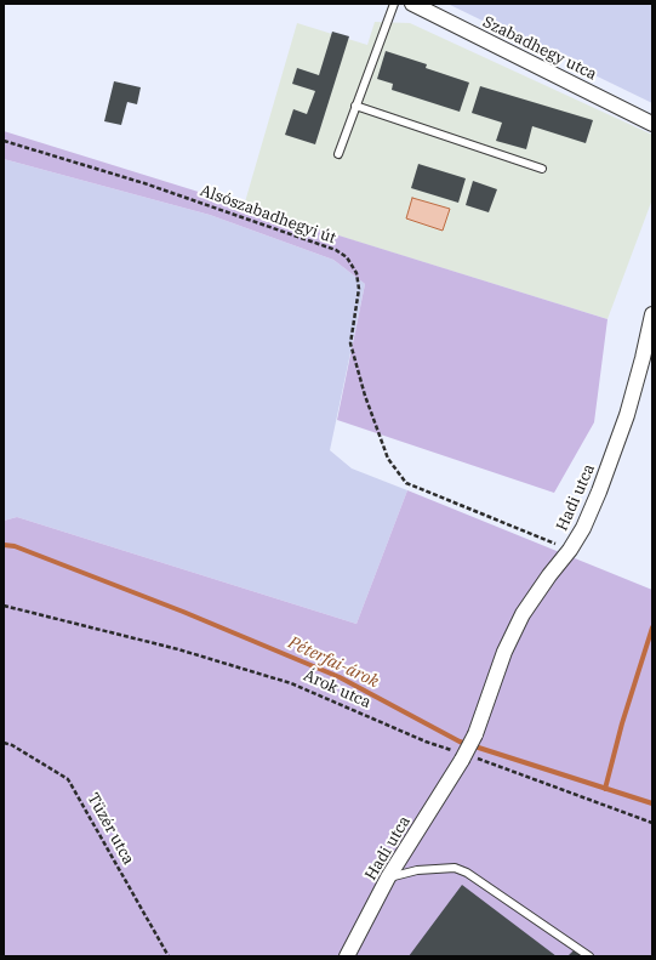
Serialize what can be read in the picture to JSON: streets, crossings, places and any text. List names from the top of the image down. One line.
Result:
{"streets":{"street":["Szabadhegy utca","Hadi utca"],"path":["Alsószabadhegyi út","Árok utca","Tüzér utca"]},"crossings":[["Alsószabadhegyi út","Hadi utca"],["Hadi utca","Árok utca"]],"water":["Péterfai-árok"]}
